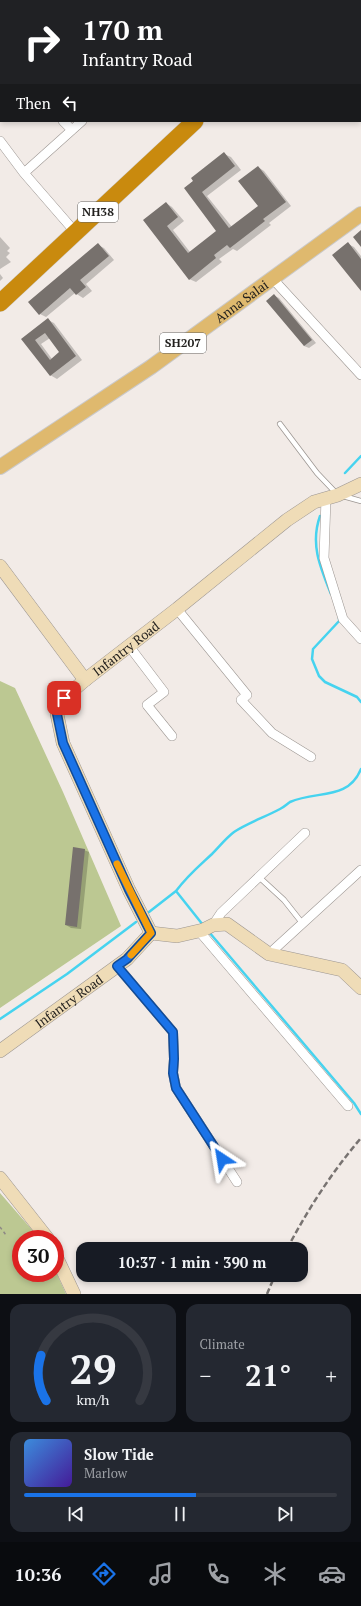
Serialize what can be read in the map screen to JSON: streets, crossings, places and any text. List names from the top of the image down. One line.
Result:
{"streets":{"highway":["NH38"],"main road":["Anna Salai","SH207","Infantry Road"]},"page":{"turn":["170 m","Infantry Road"],"then":"Then","limit":"30","trip":"10:37 · 1 min · 390 m","tile":"Climate","heat":["−","21°","+"],"song":["Slow Tide","Marlow"],"tabs":"10:36","gauge":["29","km/h"]}}
